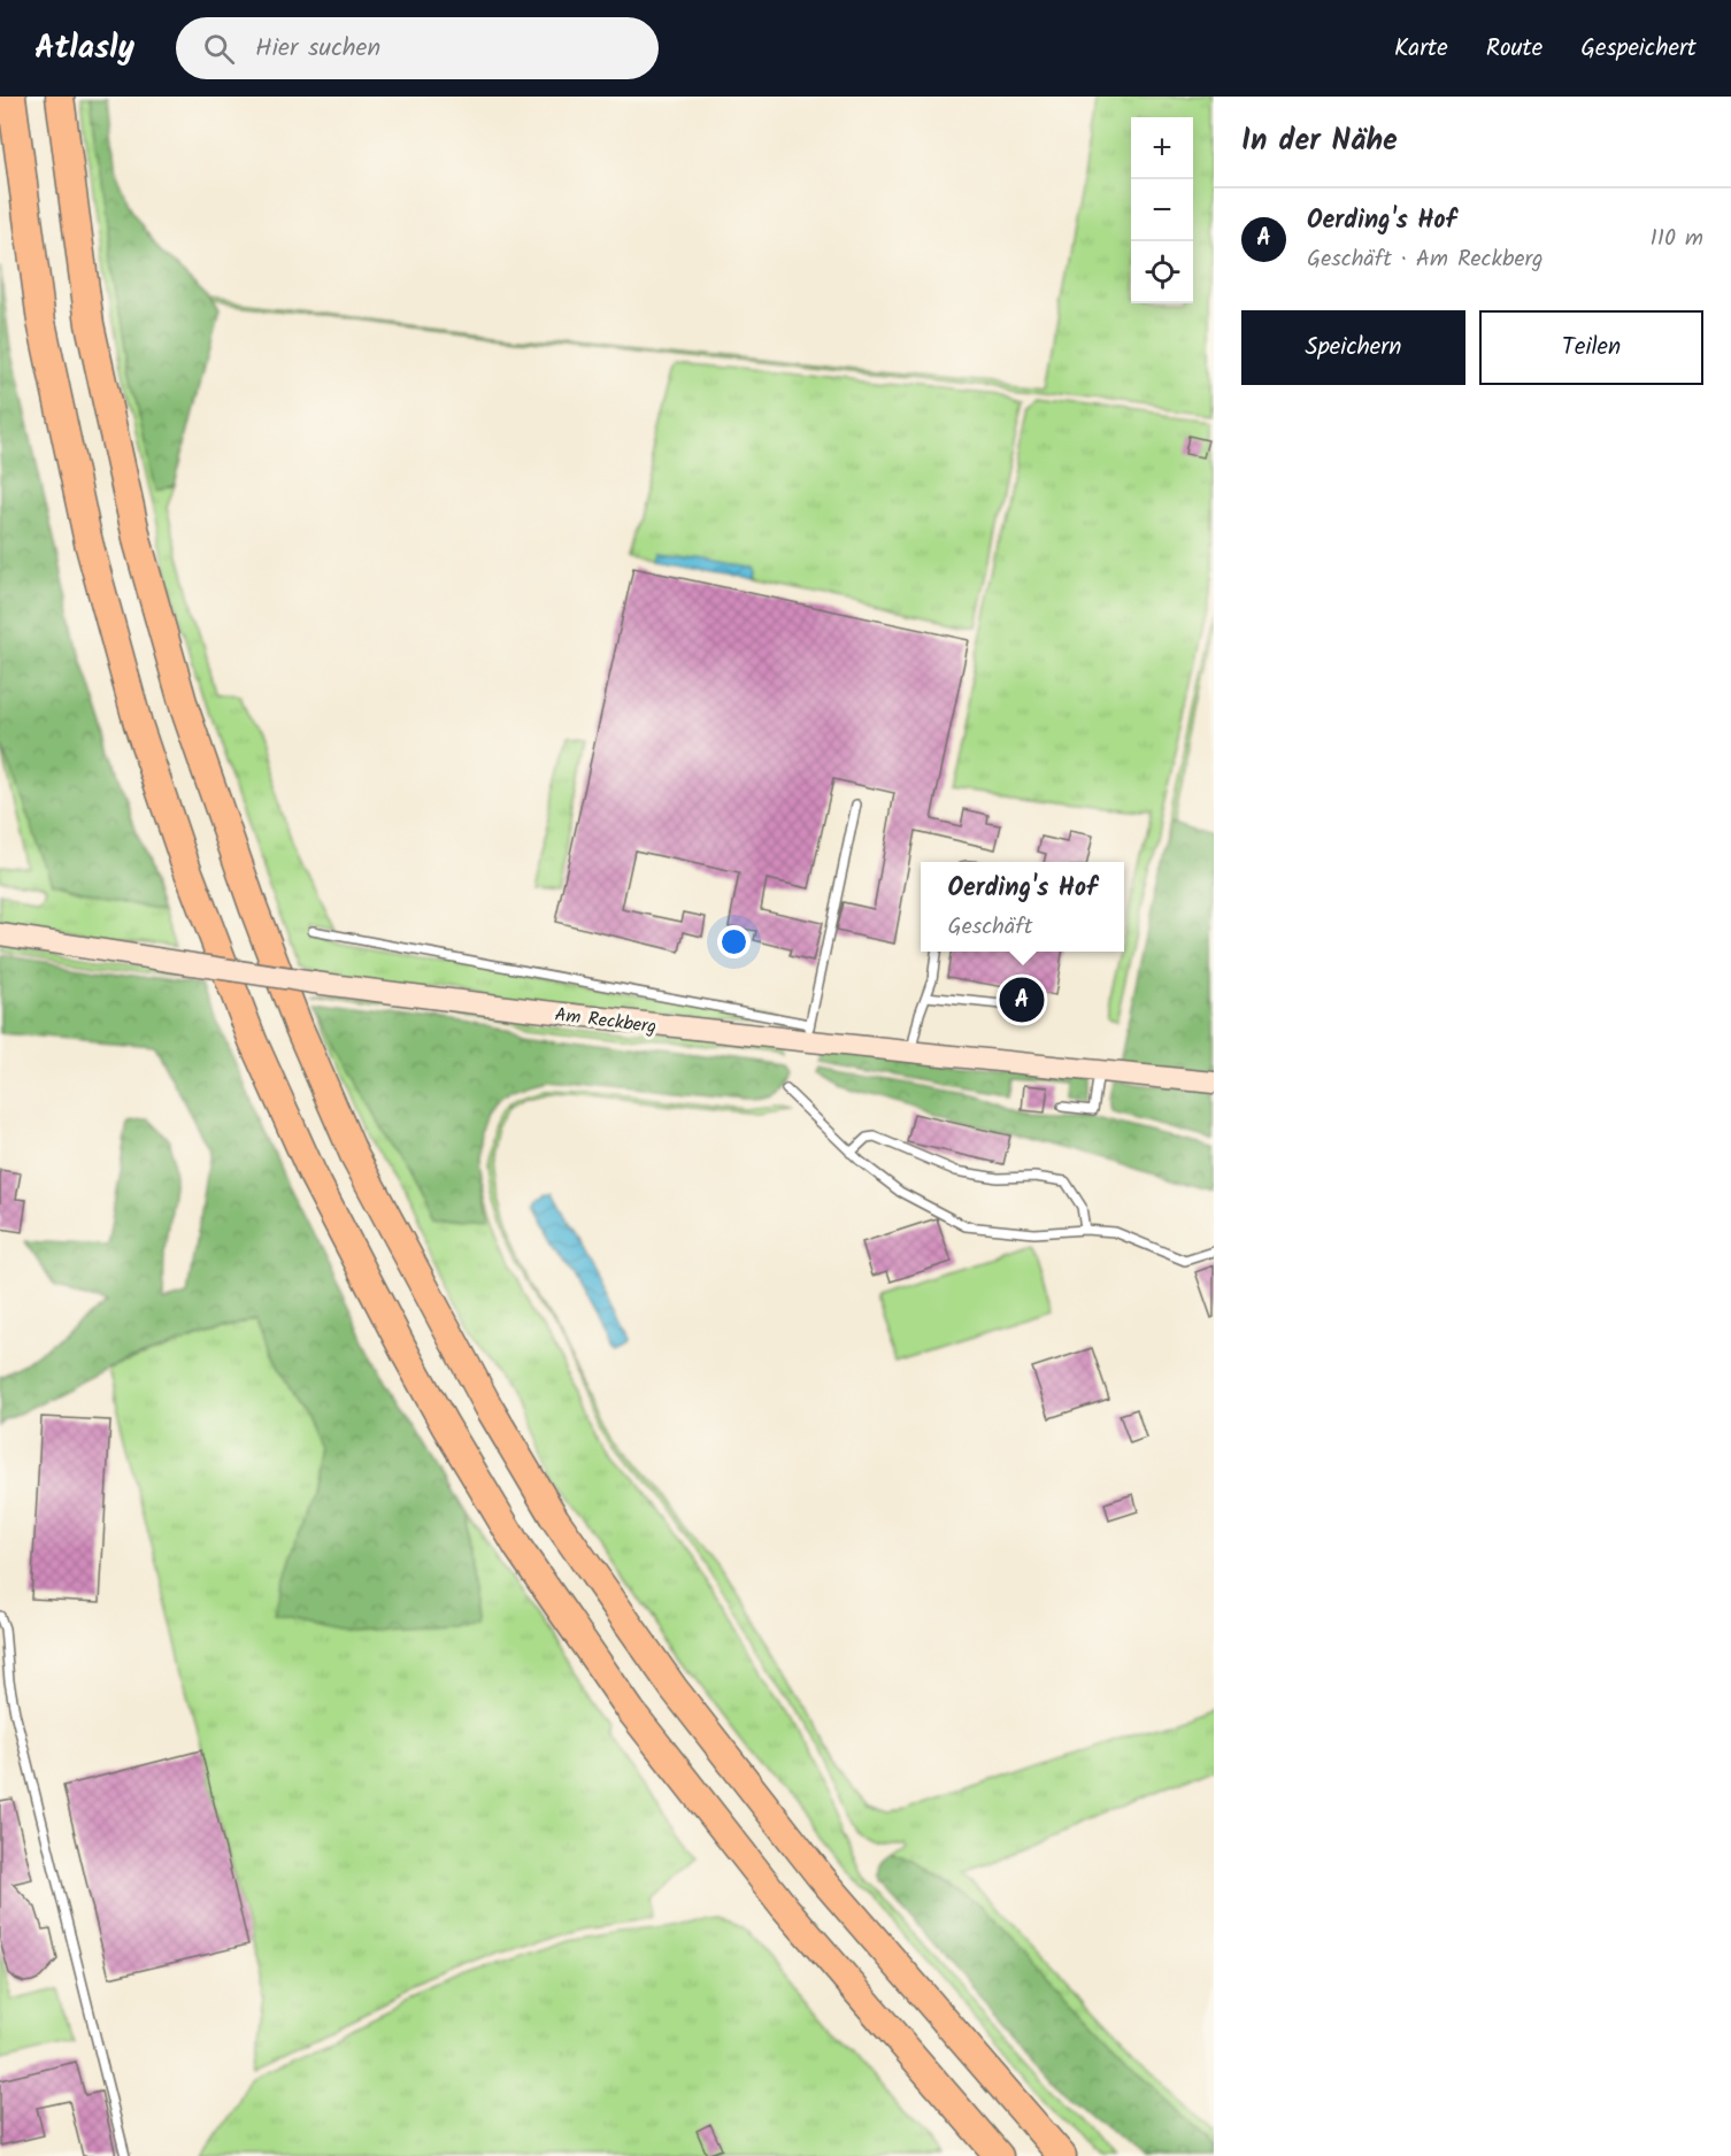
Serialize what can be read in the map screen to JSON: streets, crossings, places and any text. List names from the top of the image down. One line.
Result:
{"streets":{"street":["Am Reckberg"]},"page":{"header":"Atlasly","search":"Hier suchen","nav":["Karte","Route","Gespeichert"],"heading":"In der Nähe","map_buttons":["+","−"],"list":[{"mark":"A","name":"Oerding's Hof","note":"Geschäft · Am Reckberg","value":"110 m"}],"buttons":["Speichern","Teilen"],"popup":["Oerding's Hof","Geschäft"],"pins":"A"}}
